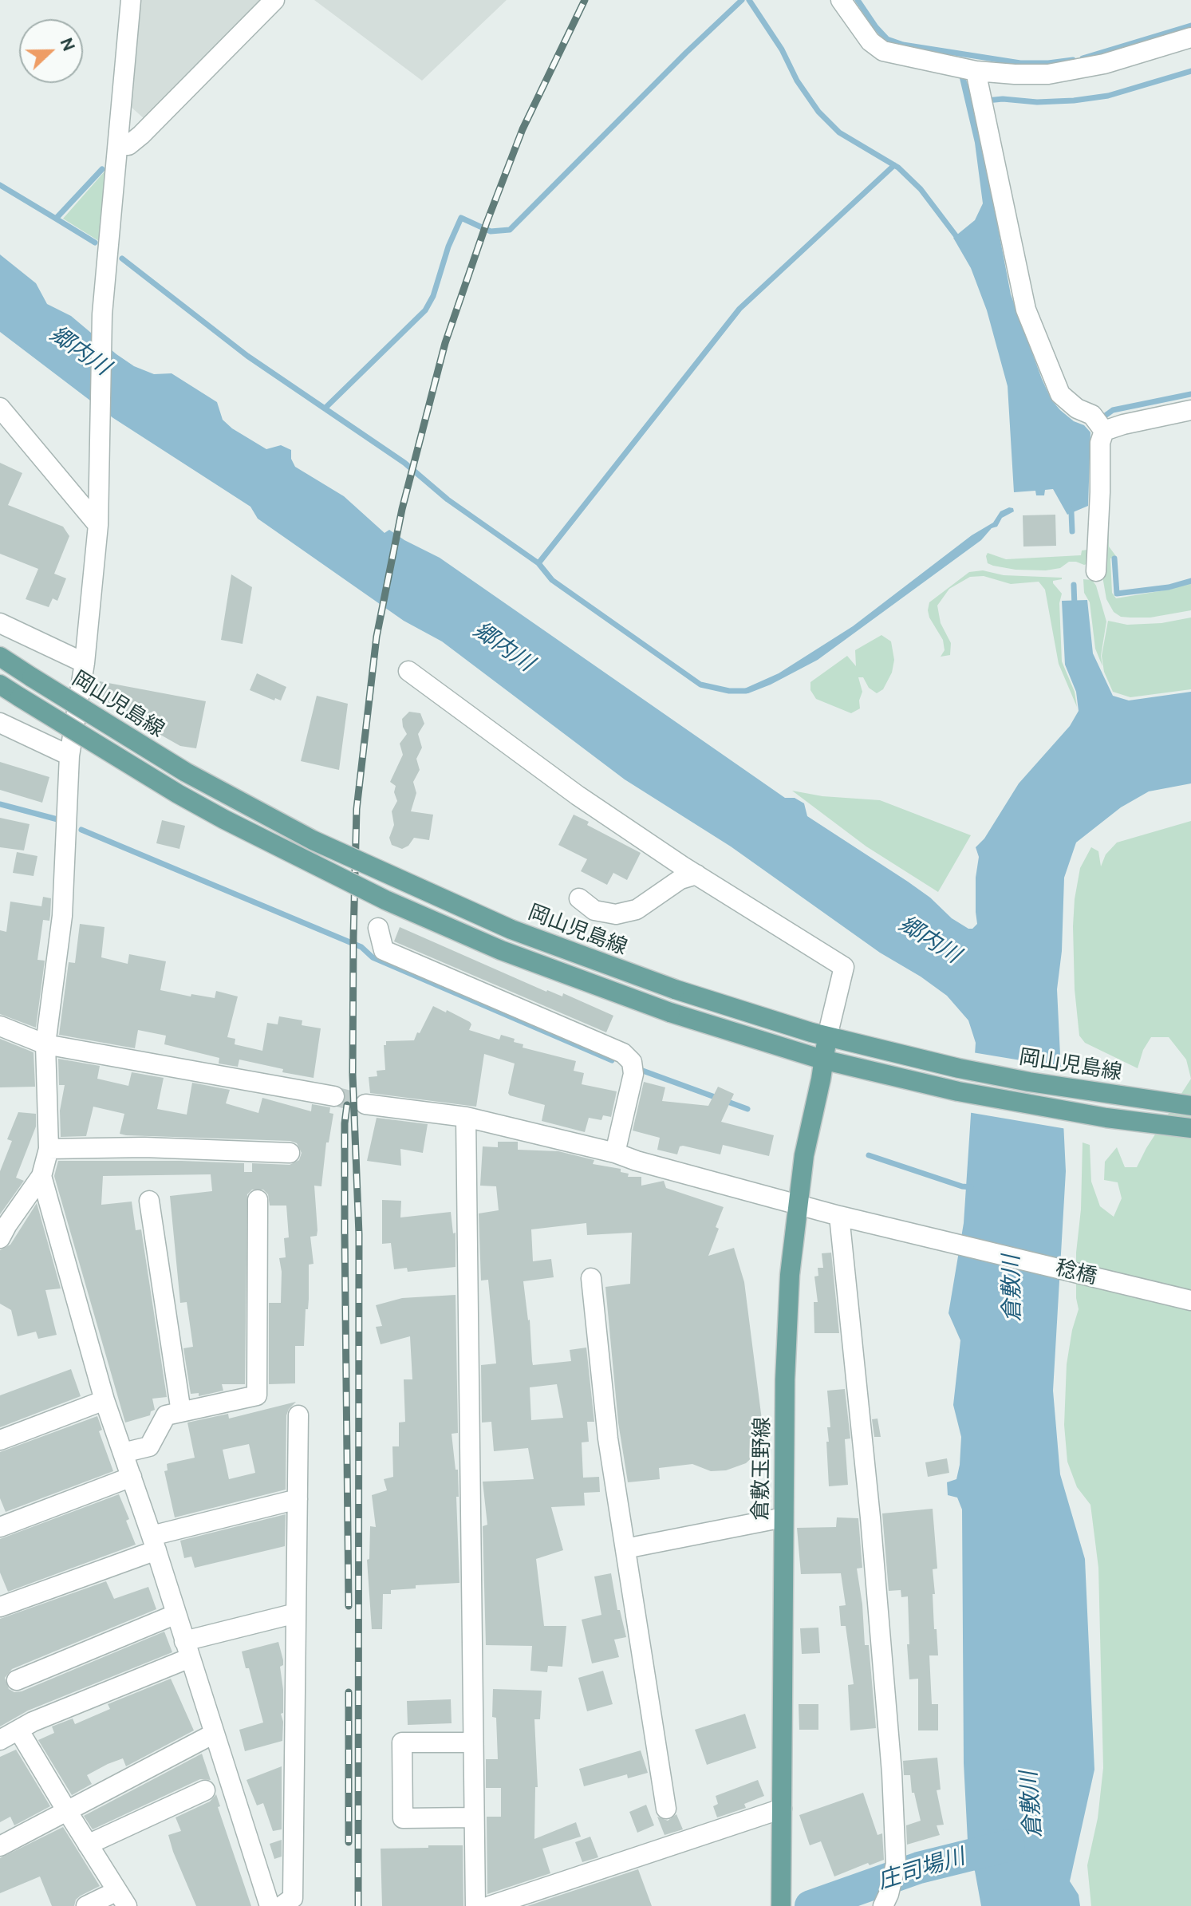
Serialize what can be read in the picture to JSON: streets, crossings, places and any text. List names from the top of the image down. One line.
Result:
{"streets":{"main road":["岡山児島線","倉敷玉野線"],"street":["稔橋"]},"crossings":[["岡山児島線","倉敷玉野線"],["稔橋","倉敷玉野線"]],"water":["郷内川","倉敷川","庄司場川"],"north":"right"}
